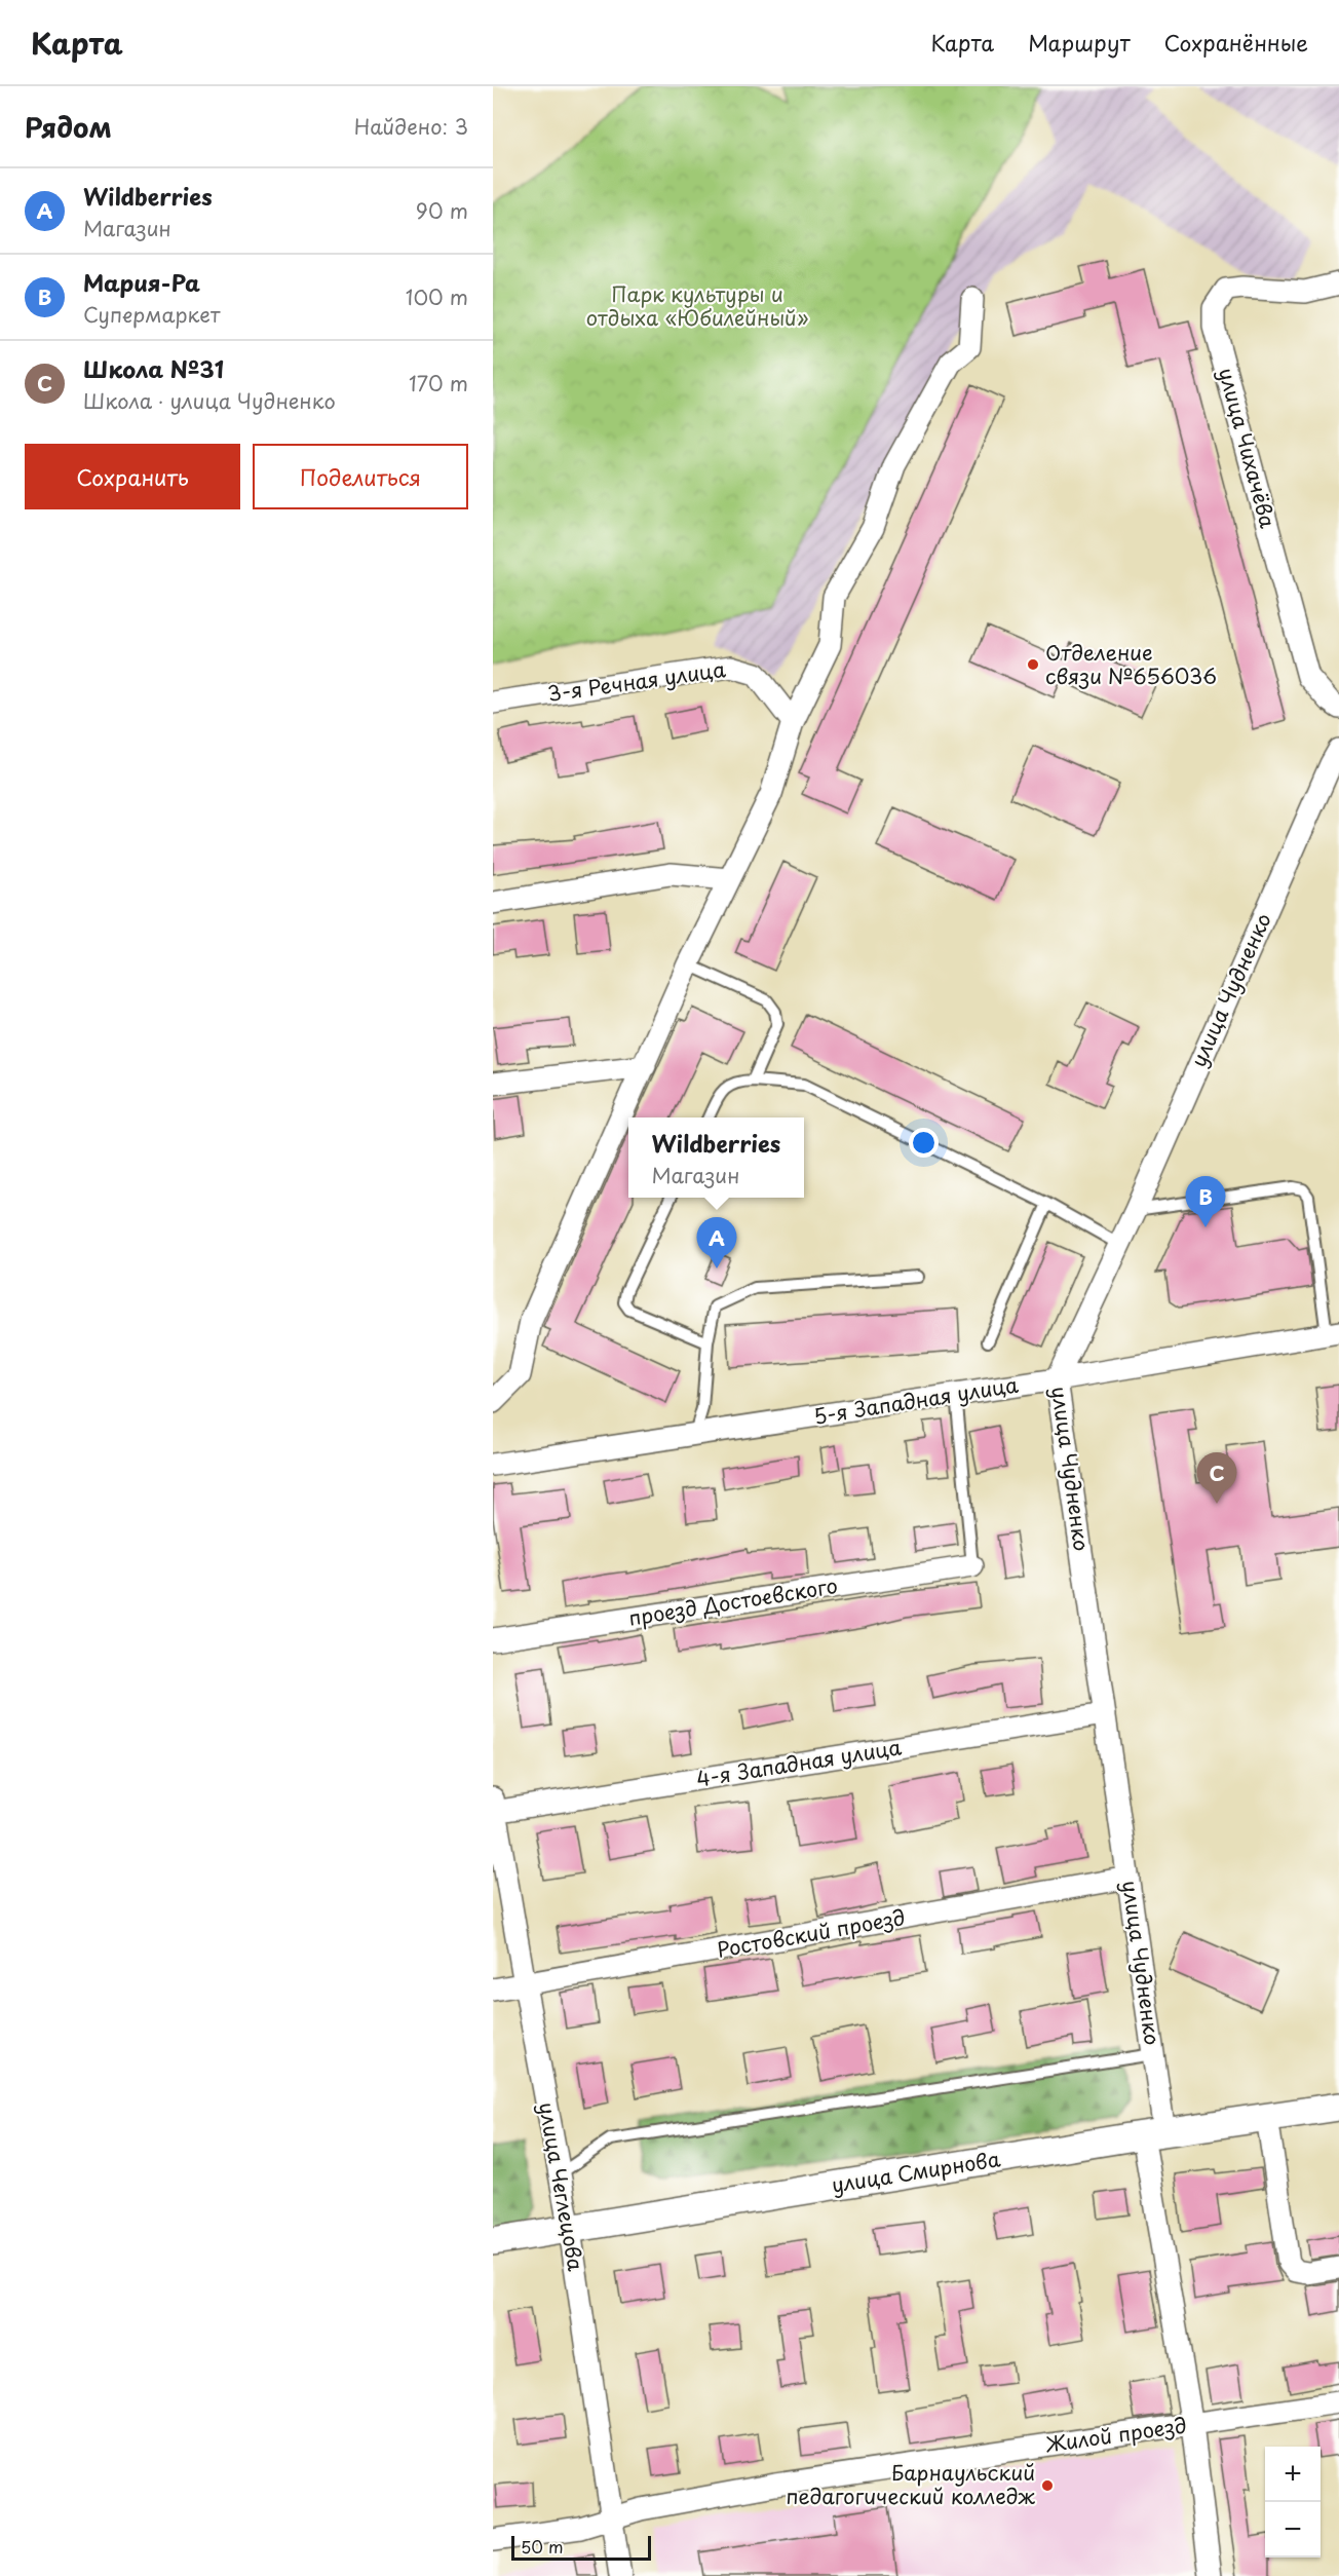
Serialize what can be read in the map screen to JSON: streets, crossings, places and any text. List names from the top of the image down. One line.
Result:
{"streets":{"street":["улица Чихачёва","3-я Речная улица","улица Чудненко","5-я Западная улица","проезд Достоевского","4-я Западная улица","Ростовский проезд","улица Смирнова","улица Чеглецова","Жилой проезд"]},"crossings":[["улица Чудненко","5-я Западная улица"],["улица Чудненко","4-я Западная улица"],["улица Чудненко","Ростовский проезд"],["улица Чудненко","улица Смирнова"],["улица Чудненко","Жилой проезд"],["4-я Западная улица","улица Чеглецова"],["Ростовский проезд","улица Чеглецова"],["улица Смирнова","улица Чеглецова"],["улица Чеглецова","Жилой проезд"]],"parks":["Парк культуры и отдыха «Юбилейный»"],"places":["Отделение связи №656036","Барнаульский педагогический колледж"],"scale_bar":"50 m","page":{"header":"Карта","nav":["Карта","Маршрут","Сохранённые"],"heading":["Рядом","Найдено: 3"],"list":[{"mark":"A","name":"Wildberries","note":"Магазин","value":"90 m"},{"mark":"B","name":"Мария-Ра","note":"Супермаркет","value":"100 m"},{"mark":"C","name":"Школа №31","note":"Школа · улица Чудненко","value":"170 m"}],"buttons":["Сохранить","Поделиться"],"popup":["Wildberries","Магазин"],"pins":["B","A","C"],"map_buttons":["+","−"],"scale":"50 m"}}
